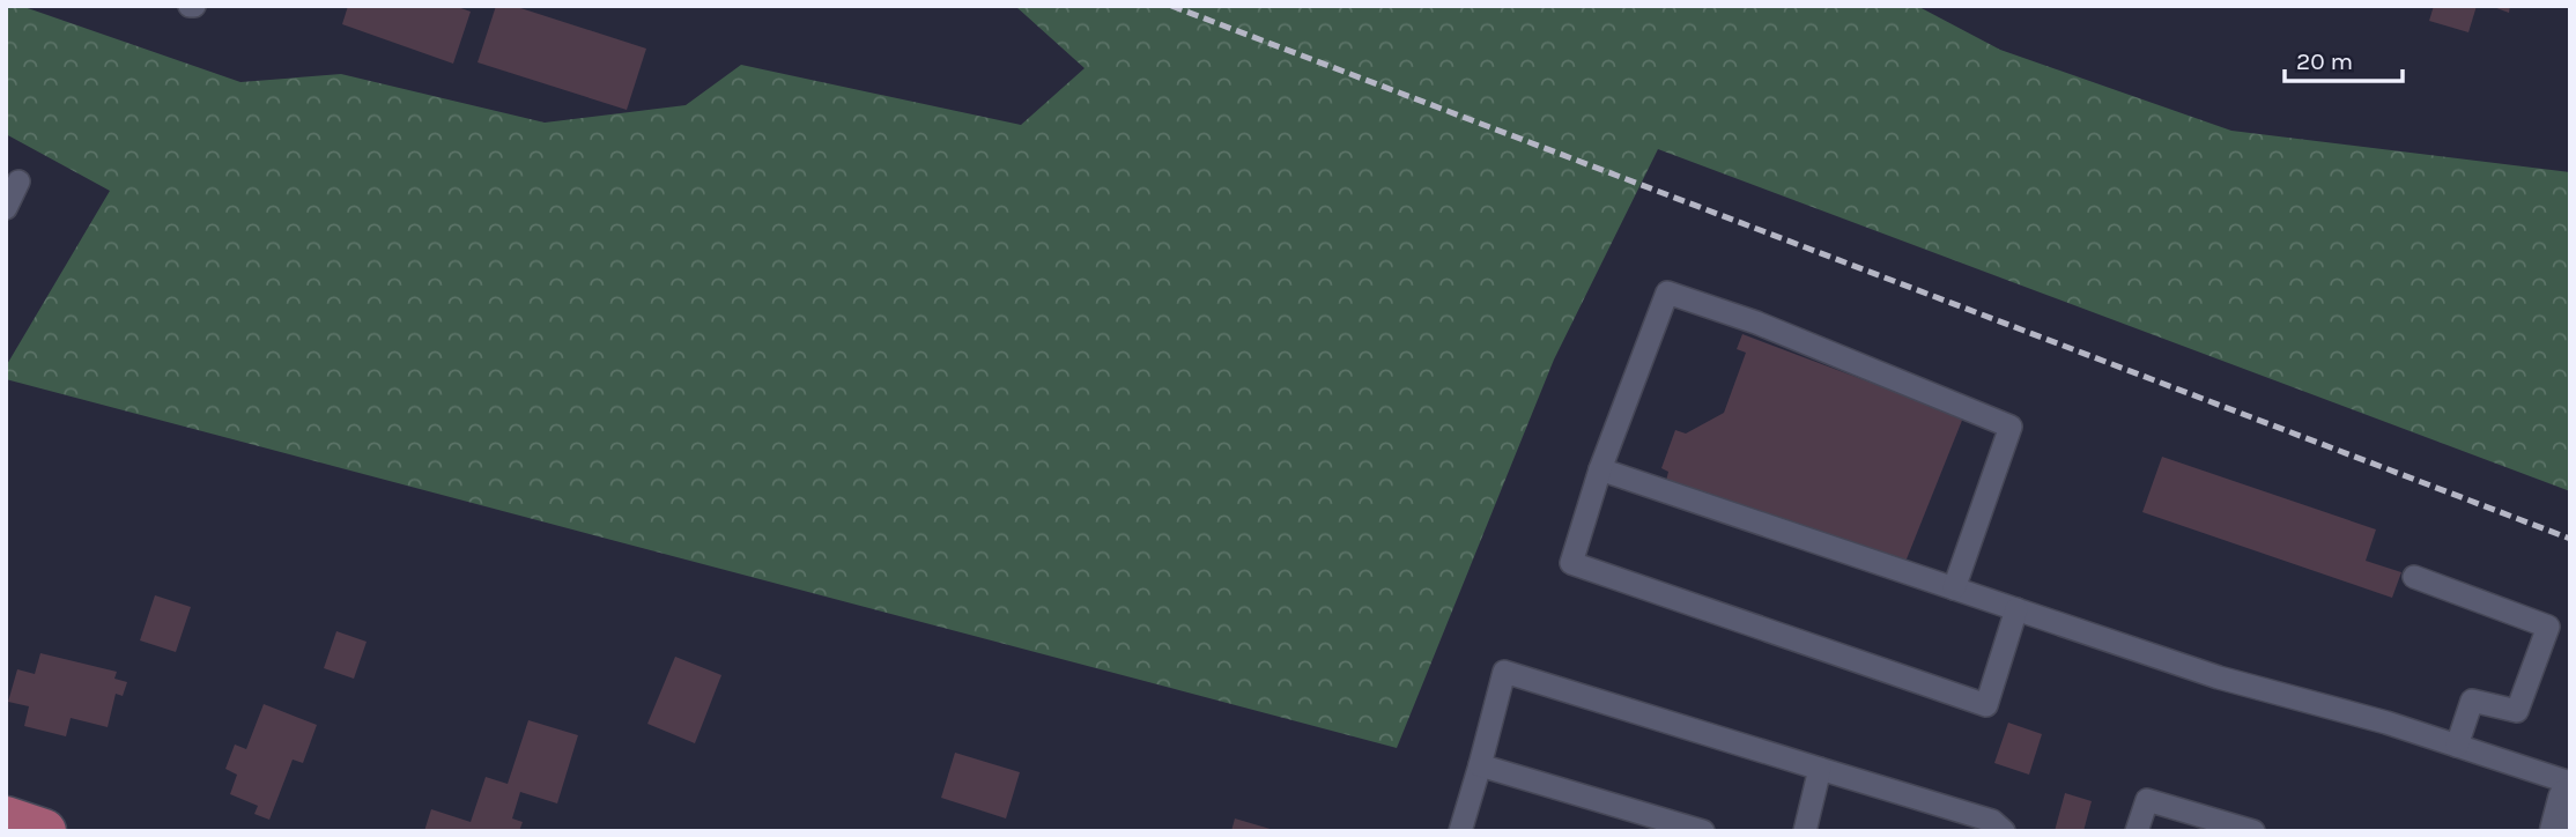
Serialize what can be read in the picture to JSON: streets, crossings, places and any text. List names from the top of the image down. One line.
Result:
{"scale_bar":"20 m"}
